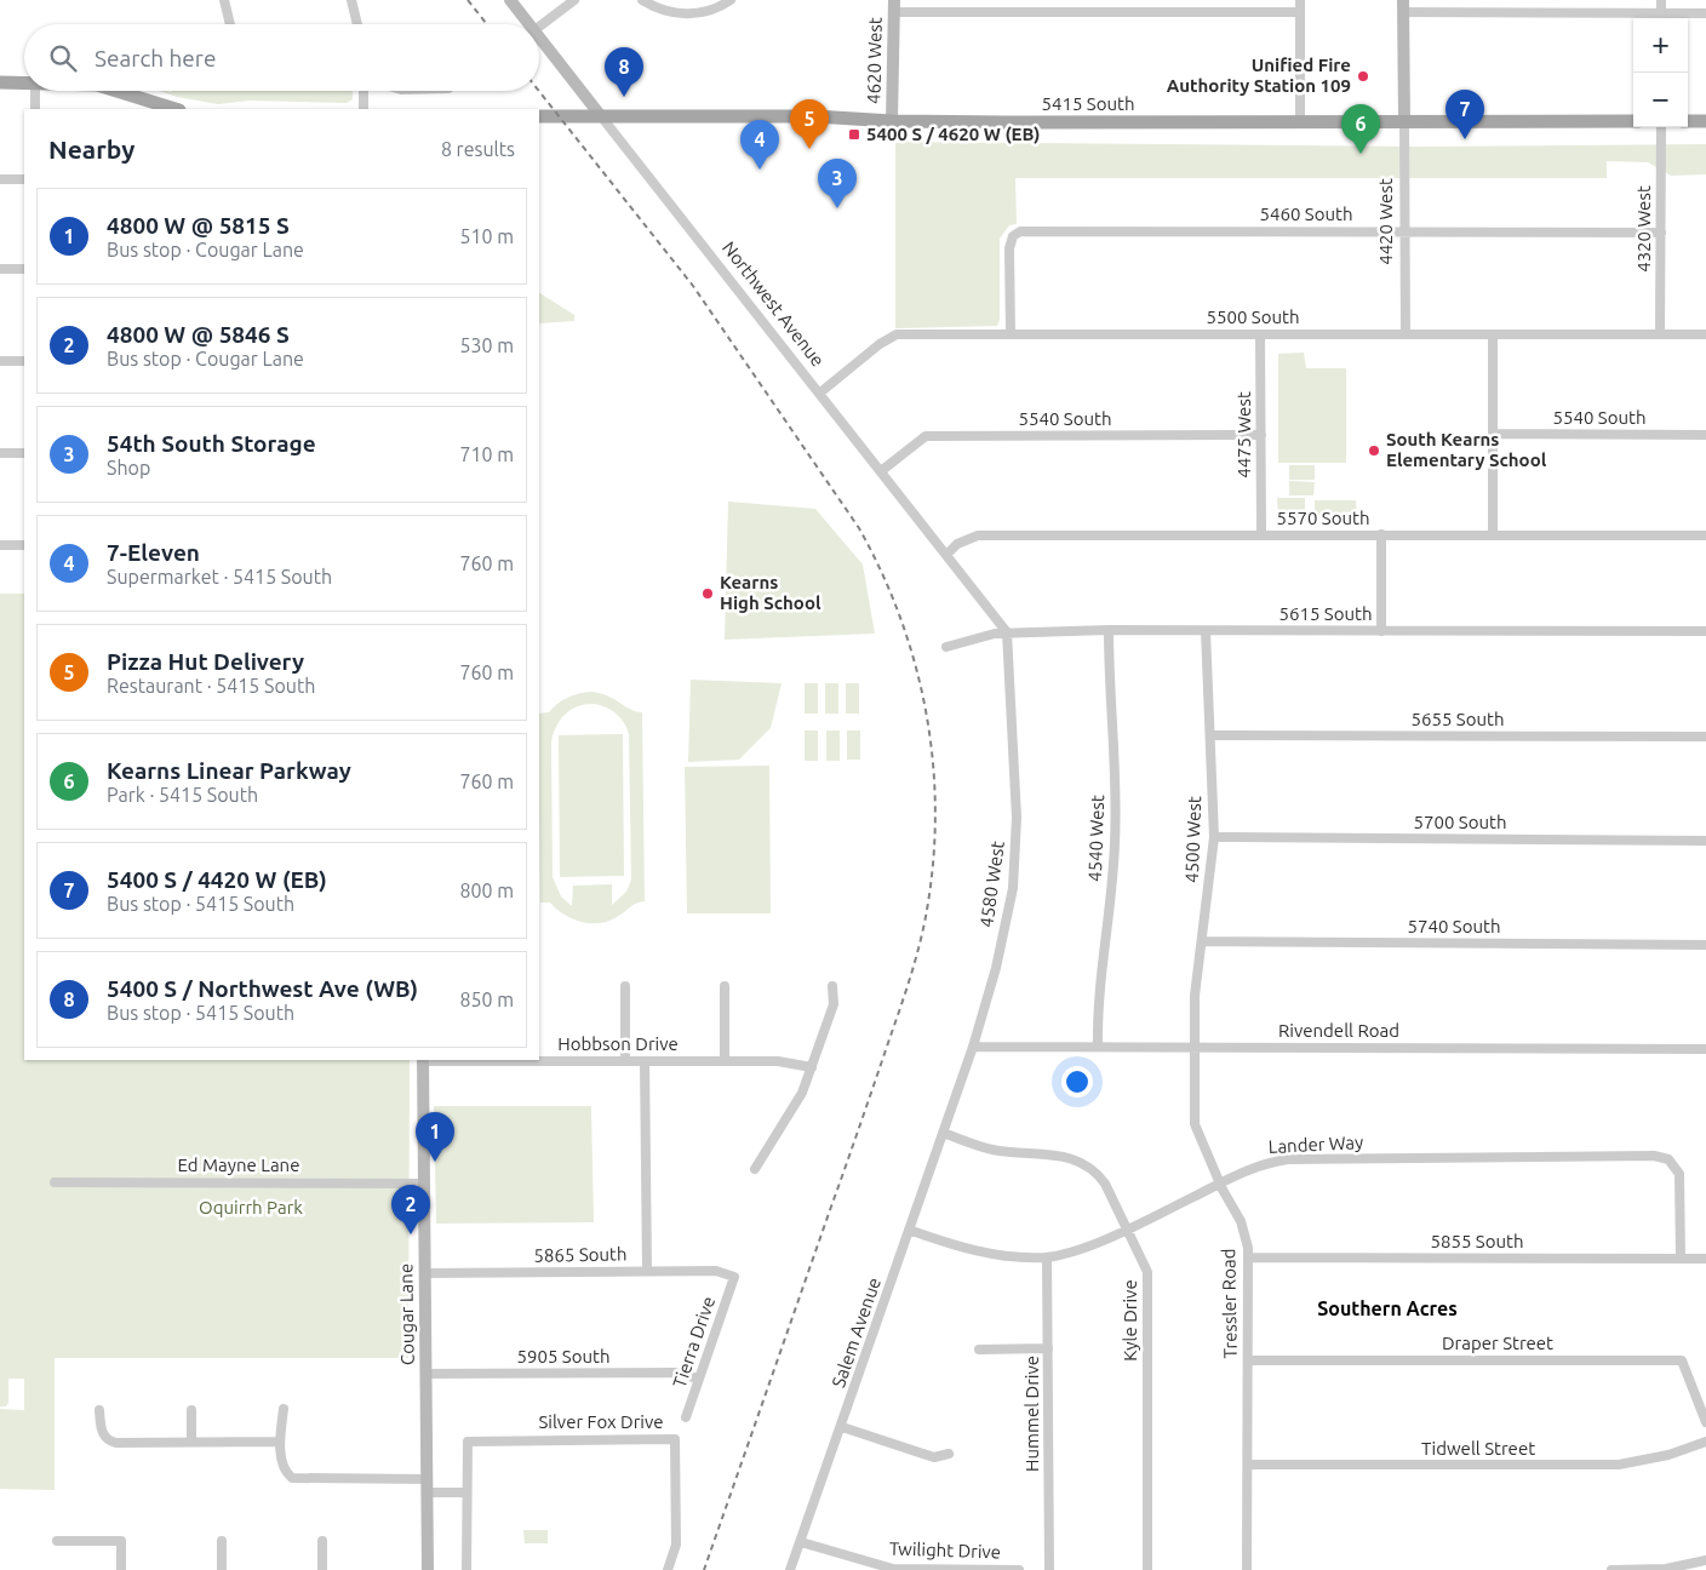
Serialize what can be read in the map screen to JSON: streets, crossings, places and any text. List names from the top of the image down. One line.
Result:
{"streets":{"main road":["4620 West","5415 South","4420 West","Northwest Avenue","Cougar Lane"],"street":["5460 South","4320 West","5500 South","5540 South","4475 West","5570 South","5615 South","5655 South","5700 South","4540 West","4500 West","4580 West","5740 South","Rivendell Road","Hobbson Drive","Lander Way","Ed Mayne Lane","5855 South","5865 South","Tressler Road","Kyle Drive","Salem Avenue","Tierra Drive","Draper Street","5905 South","Hummel Drive","Silver Fox Drive","Tidwell Street","Twilight Drive"]},"crossings":[["4620 West","5415 South"],["5415 South","4420 West"],["5415 South","Northwest Avenue"],["5460 South","4420 West"],["5460 South","4320 West"],["5460 South","5500 South"],["4420 West","5500 South"],["4320 West","5500 South"],["Northwest Avenue","5500 South"],["Northwest Avenue","5540 South"],["Northwest Avenue","5570 South"],["Northwest Avenue","5615 South"],["Northwest Avenue","4580 West"],["5500 South","4475 West"],["5540 South","4475 West"],["4475 West","5570 South"],["5615 South","4540 West"],["5615 South","4500 West"],["5615 South","4580 West"],["5655 South","4500 West"],["5700 South","4500 West"],["4540 West","Rivendell Road"],["4500 West","5740 South"],["4500 West","Rivendell Road"],["4500 West","Tressler Road"],["4580 West","Rivendell Road"],["4580 West","Kyle Drive"],["4580 West","Salem Avenue"],["Rivendell Road","Tressler Road"],["Hobbson Drive","Cougar Lane"],["Lander Way","5855 South"],["Lander Way","Tressler Road"],["Lander Way","Kyle Drive"],["Lander Way","Salem Avenue"],["Lander Way","Hummel Drive"],["Ed Mayne Lane","Cougar Lane"],["5855 South","Tressler Road"],["5865 South","Cougar Lane"],["5865 South","Tierra Drive"],["Tressler Road","Draper Street"],["Tressler Road","Tidwell Street"],["Cougar Lane","5905 South"],["Kyle Drive","Salem Avenue"],["Salem Avenue","Twilight Drive"],["Tierra Drive","5905 South"]],"districts":["Southern Acres"],"parks":["Oquirrh Park"],"places":{"other":["Unified Fire Authority Station 109","South Kearns Elementary School","Kearns High School"],"transit":["5400 S / 4620 W (EB)"]},"page":{"map_buttons":["+","−"],"search":"Search here","pins":["8","7","5","6","4","3","1","2"],"heading":["Nearby","8 results"],"list":[{"mark":"1","name":"4800 W @ 5815 S","note":"Bus stop · Cougar Lane","value":"510 m"},{"mark":"2","name":"4800 W @ 5846 S","note":"Bus stop · Cougar Lane","value":"530 m"},{"mark":"3","name":"54th South Storage","note":"Shop","value":"710 m"},{"mark":"4","name":"7-Eleven","note":"Supermarket · 5415 South","value":"760 m"},{"mark":"5","name":"Pizza Hut Delivery","note":"Restaurant · 5415 South","value":"760 m"},{"mark":"6","name":"Kearns Linear Parkway","note":"Park · 5415 South","value":"760 m"},{"mark":"7","name":"5400 S / 4420 W (EB)","note":"Bus stop · 5415 South","value":"800 m"},{"mark":"8","name":"5400 S / Northwest Ave (WB)","note":"Bus stop · 5415 South","value":"850 m"}]}}
